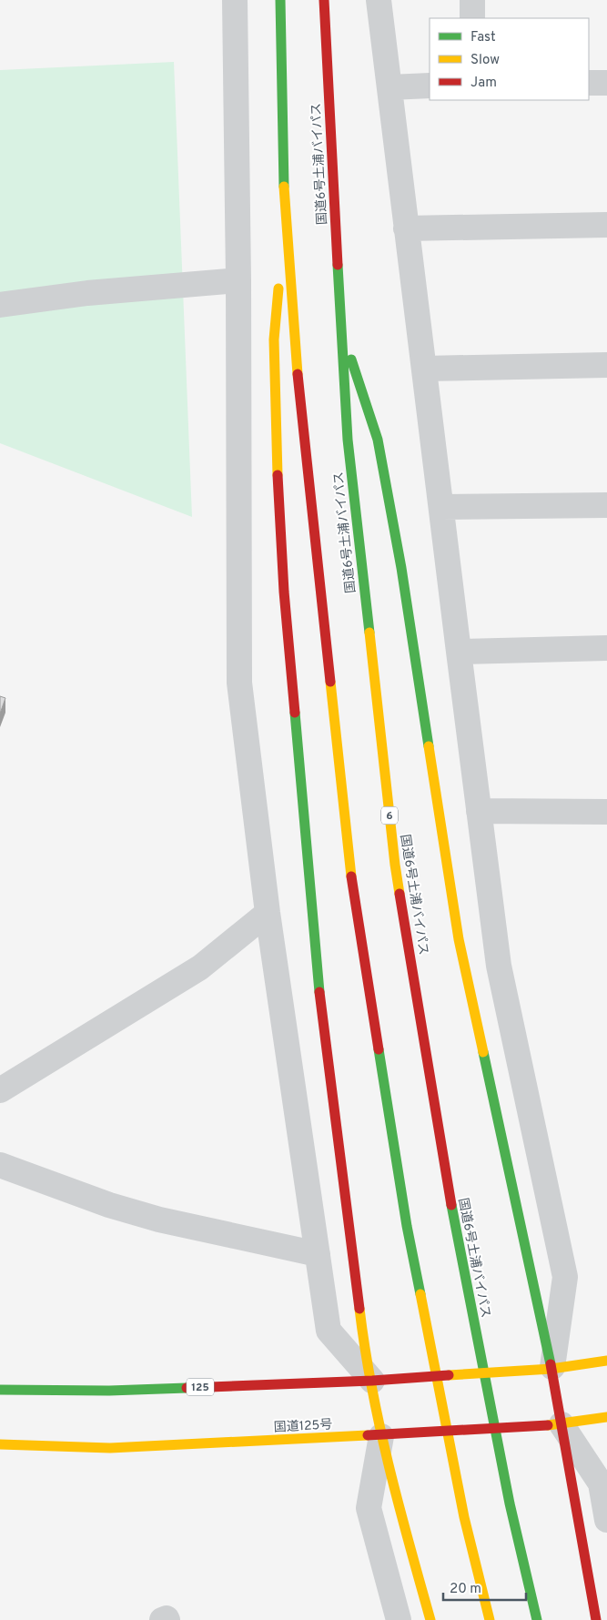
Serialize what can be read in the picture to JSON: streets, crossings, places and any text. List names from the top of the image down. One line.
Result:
{"streets":{"highway":["国道6号土浦バイパス","6","125","国道125号"]},"legend":["Fast","Slow","Jam"],"scale_bar":"20 m"}
